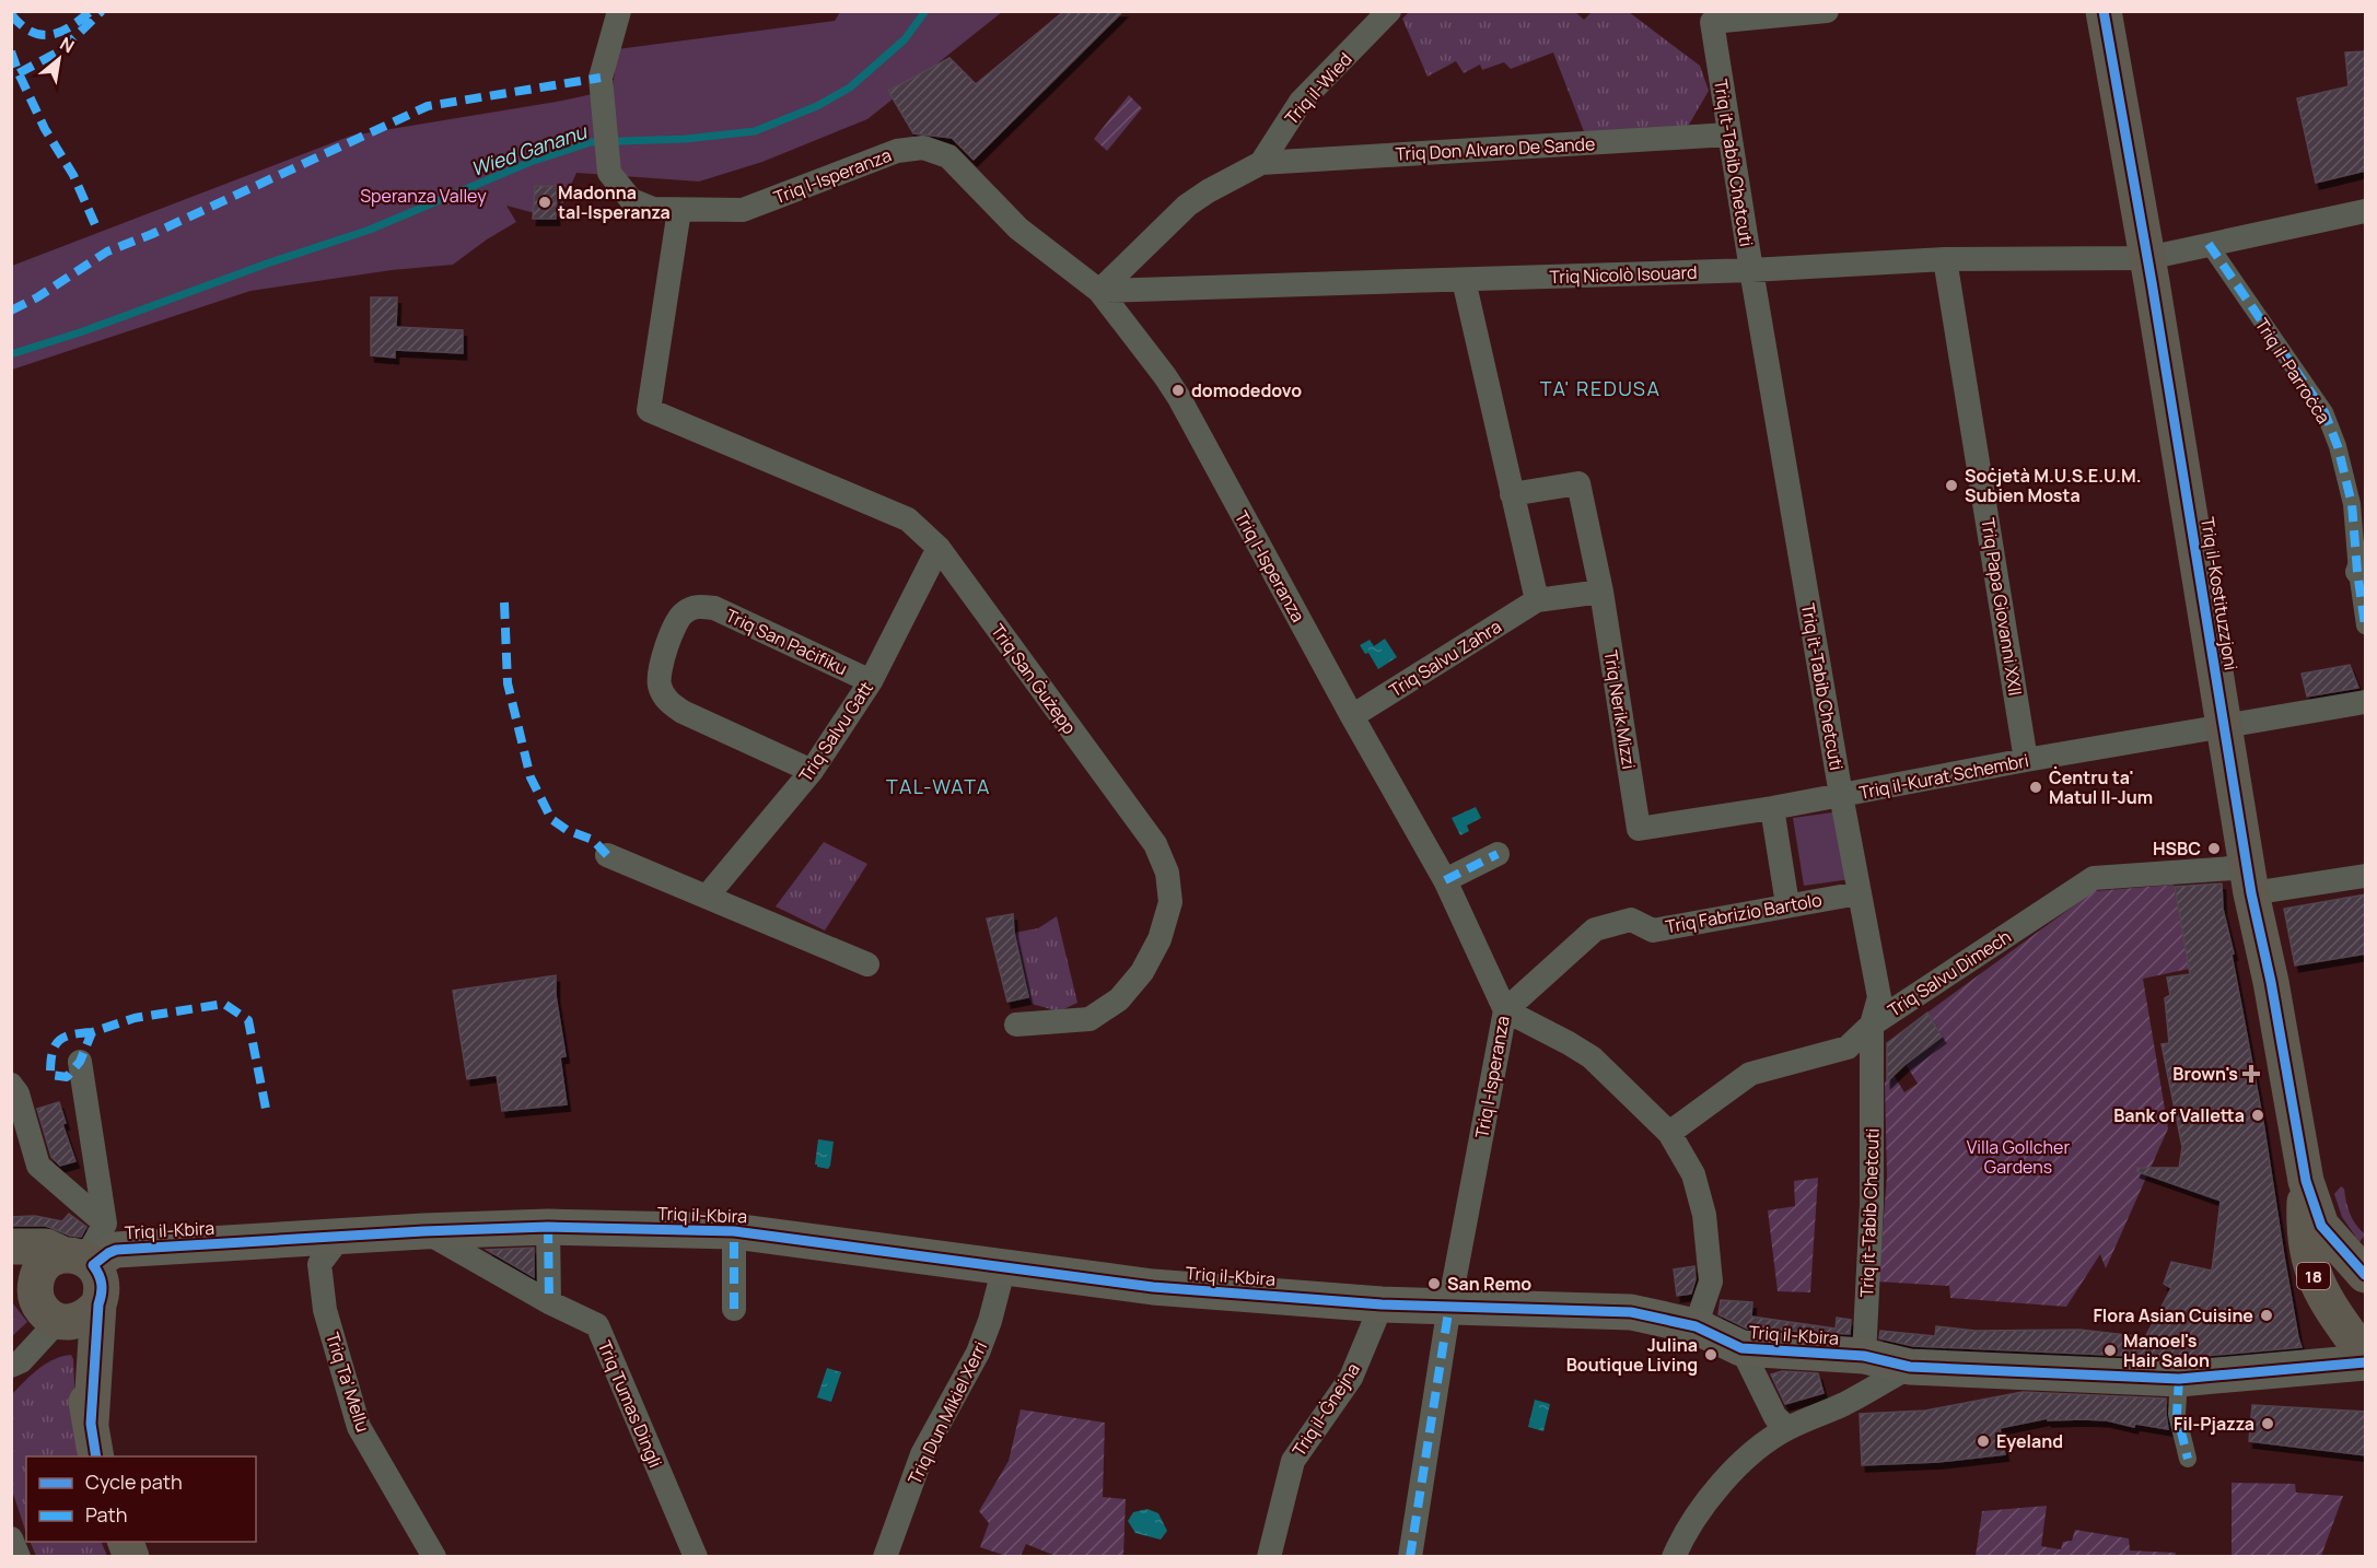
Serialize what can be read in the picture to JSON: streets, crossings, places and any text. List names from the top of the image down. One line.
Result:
{"streets":{"main road":["Triq il-Kostituzzjoni","Triq il-Kbira","18"],"street":["Triq il-Wied","Triq Don Alvaro De Sande","Triq it-Tabib Chetcuti","Triq l-Isperanza","Triq Nicolò Isouard","Triq il-Parroċċa","Triq Papa Giovanni XXII","Triq San Paċifiku","Triq Salvu Zahra","Triq San Ġużepp","Triq Nerik Mizzi","Triq Salvu Gatt","Triq il-Kurat Schembri","Triq Fabrizio Bartolo","Triq Salvu Dimech","Triq Ta' Mellu","Triq Tumas Dingli","Triq il-Ġnejna","Triq Dun Mikiel Xerri"]},"crossings":[["Triq il-Wied","Triq Don Alvaro De Sande"],["Triq il-Wied","Triq l-Isperanza"],["Triq il-Wied","Triq Nicolò Isouard"],["Triq Don Alvaro De Sande","Triq it-Tabib Chetcuti"],["Triq it-Tabib Chetcuti","Triq Nicolò Isouard"],["Triq it-Tabib Chetcuti","Triq il-Kurat Schembri"],["Triq it-Tabib Chetcuti","Triq Fabrizio Bartolo"],["Triq it-Tabib Chetcuti","Triq Salvu Dimech"],["Triq it-Tabib Chetcuti","Triq il-Kbira"],["Triq l-Isperanza","Triq Nicolò Isouard"],["Triq l-Isperanza","Triq Salvu Zahra"],["Triq l-Isperanza","Triq San Ġużepp"],["Triq l-Isperanza","Triq Fabrizio Bartolo"],["Triq l-Isperanza","Triq il-Kbira"],["Triq Nicolò Isouard","Triq il-Parroċċa"],["Triq Nicolò Isouard","Triq il-Kostituzzjoni"],["Triq Nicolò Isouard","Triq Papa Giovanni XXII"],["Triq il-Kostituzzjoni","Triq il-Kurat Schembri"],["Triq il-Kostituzzjoni","Triq Salvu Dimech"],["Triq il-Kostituzzjoni","18"],["Triq Papa Giovanni XXII","Triq il-Kurat Schembri"],["Triq San Paċifiku","Triq Salvu Gatt"],["Triq San Ġużepp","Triq Salvu Gatt"],["Triq Nerik Mizzi","Triq il-Kurat Schembri"],["Triq il-Kbira","Triq Ta' Mellu"],["Triq il-Kbira","Triq Tumas Dingli"],["Triq il-Kbira","Triq il-Ġnejna"],["Triq il-Kbira","Triq Dun Mikiel Xerri"]],"districts":["TA' REDUSA","TAL-WATA"],"water":["Wied Gananu"],"parks":["Speranza Valley","Villa Gollcher Gardens"],"places":{"other":["Madonna tal-Isperanza","domodedovo","Soċjetà M.U.S.E.U.M. Subien Mosta","Ċentru ta' Matul Il-Jum","HSBC","Bank of Valletta","San Remo","Flora Asian Cuisine","Manoel's Hair Salon","Julina Boutique Living","Fil-Pjazza","Eyeland"],"health":["Brown's"]},"legend":["Cycle path","Path"],"north":"top right"}
